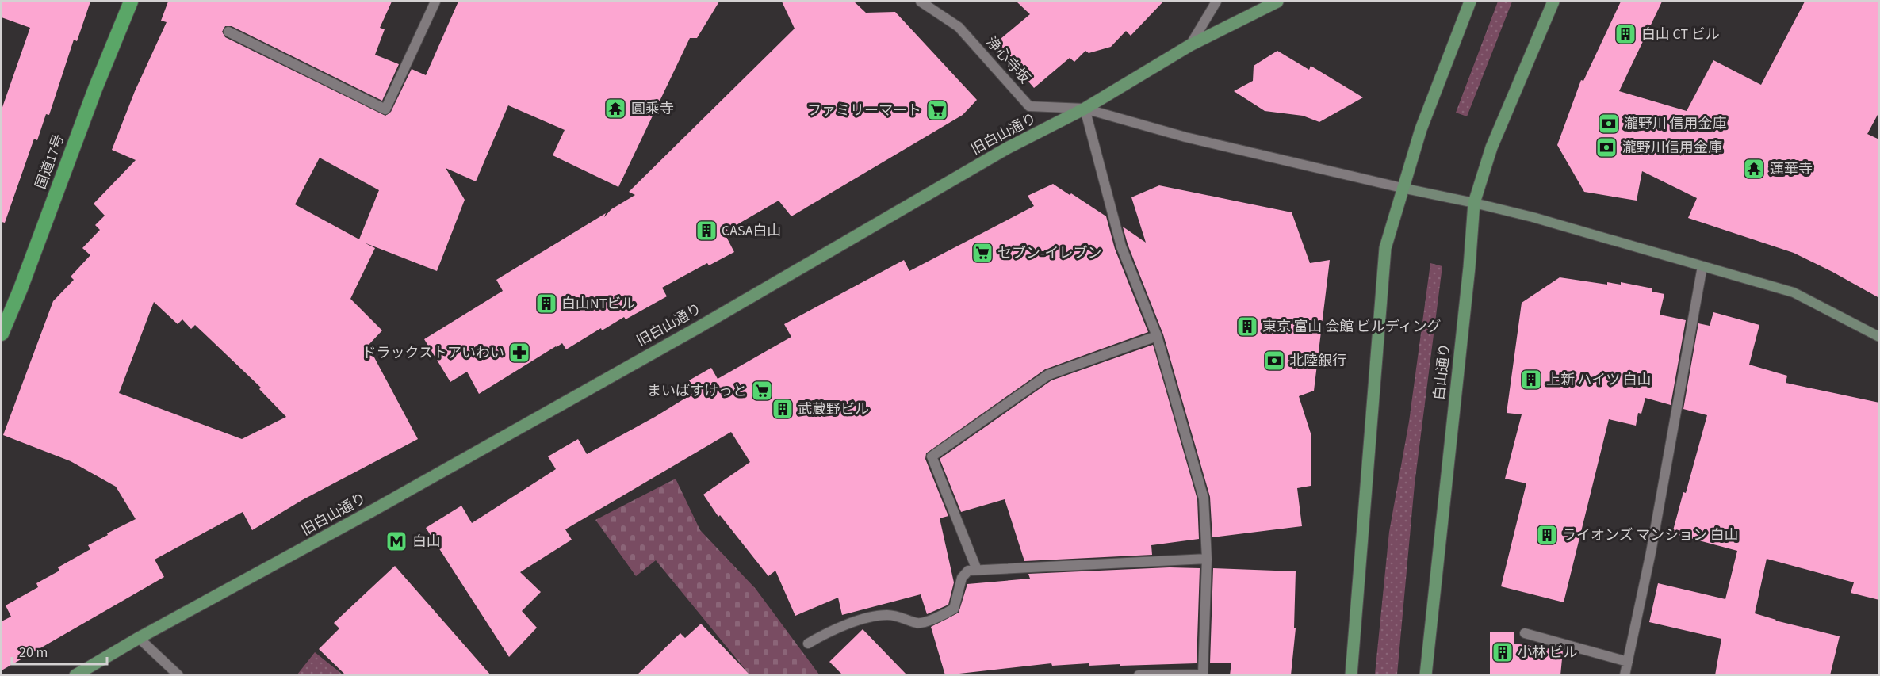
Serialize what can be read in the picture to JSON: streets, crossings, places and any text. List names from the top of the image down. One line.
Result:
{"streets":{"highway":["国道17号"],"main road":["旧白山通り","白山通り"],"street":["浄心寺坂"]},"crossings":[["浄心寺坂","旧白山通り"]],"places":{"building":["白山 CT ビル","CASA白山","白山NTビル","東京 富山 会館 ビルディング","上新 ハイツ 白山","武蔵野ビル","ライオンズ マンション 白山","小林 ビル"],"temple":["圓乘寺","蓮華寺"],"supermarket":["ファミリーマート","セブン-イレブン","まいばすけっと"],"bank":["瀧野川 信用金庫","瀧野川信用金庫","北陸銀行"],"pharmacy":["ドラックストアいわい"],"metro station":["白山"]},"scale_bar":"20 m"}
